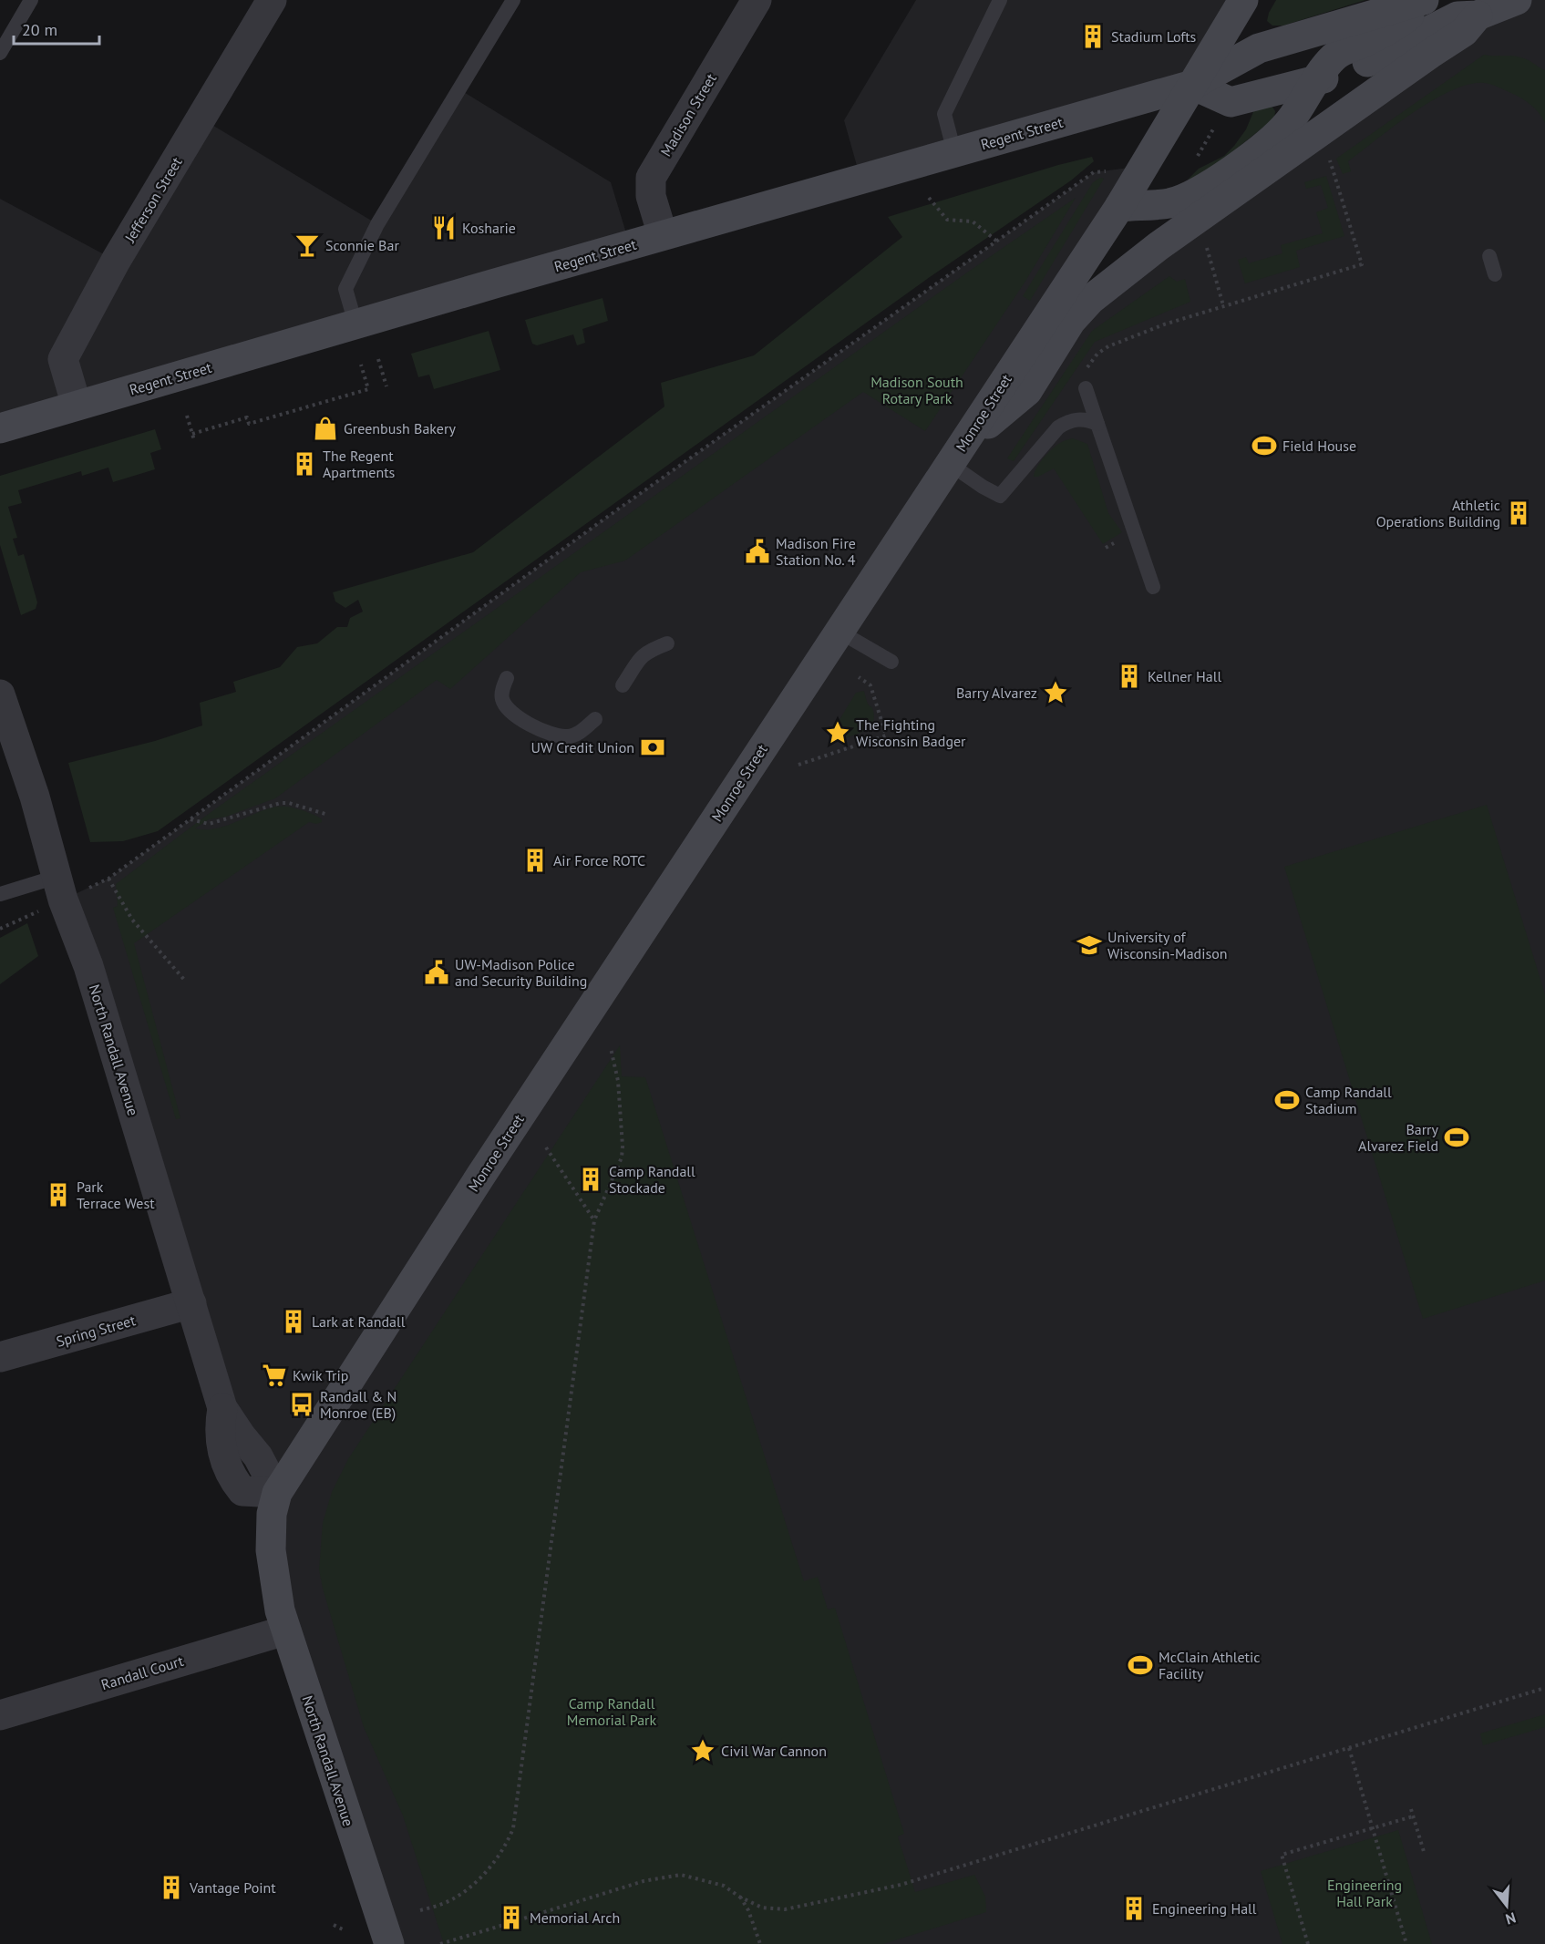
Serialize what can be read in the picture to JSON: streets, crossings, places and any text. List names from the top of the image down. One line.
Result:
{"streets":{"main road":["Regent Street","Monroe Street","North Randall Avenue"],"street":["Madison Street","Jefferson Street","Spring Street","Randall Court"]},"crossings":[["Madison Street","Regent Street"],["Regent Street","Jefferson Street"],["Regent Street","Monroe Street"],["Monroe Street","North Randall Avenue"],["North Randall Avenue","Spring Street"],["North Randall Avenue","Randall Court"]],"parks":["Madison South Rotary Park","Camp Randall Memorial Park","Engineering Hall Park"],"places":{"building":["Stadium Lofts","The Regent Apartments","Athletic Operations Building","Kellner Hall","Air Force ROTC","Camp Randall Stockade","Park Terrace West","Lark at Randall","Vantage Point","Engineering Hall","Memorial Arch"],"restaurant":["Kosharie"],"bar":["Sconnie Bar"],"shop":["Greenbush Bakery"],"sports":["Field House","Camp Randall Stadium","Barry Alvarez Field","McClain Athletic Facility"],"public building":["Madison Fire Station No. 4","UW-Madison Police and Security Building"],"place":["Barry Alvarez","The Fighting Wisconsin Badger","Civil War Cannon"],"bank":["UW Credit Union"],"school or university":["University of Wisconsin-Madison"],"supermarket":["Kwik Trip"],"bus stop":["Randall & N Monroe (EB)"]},"scale_bar":"20 m","north":"bottom"}
